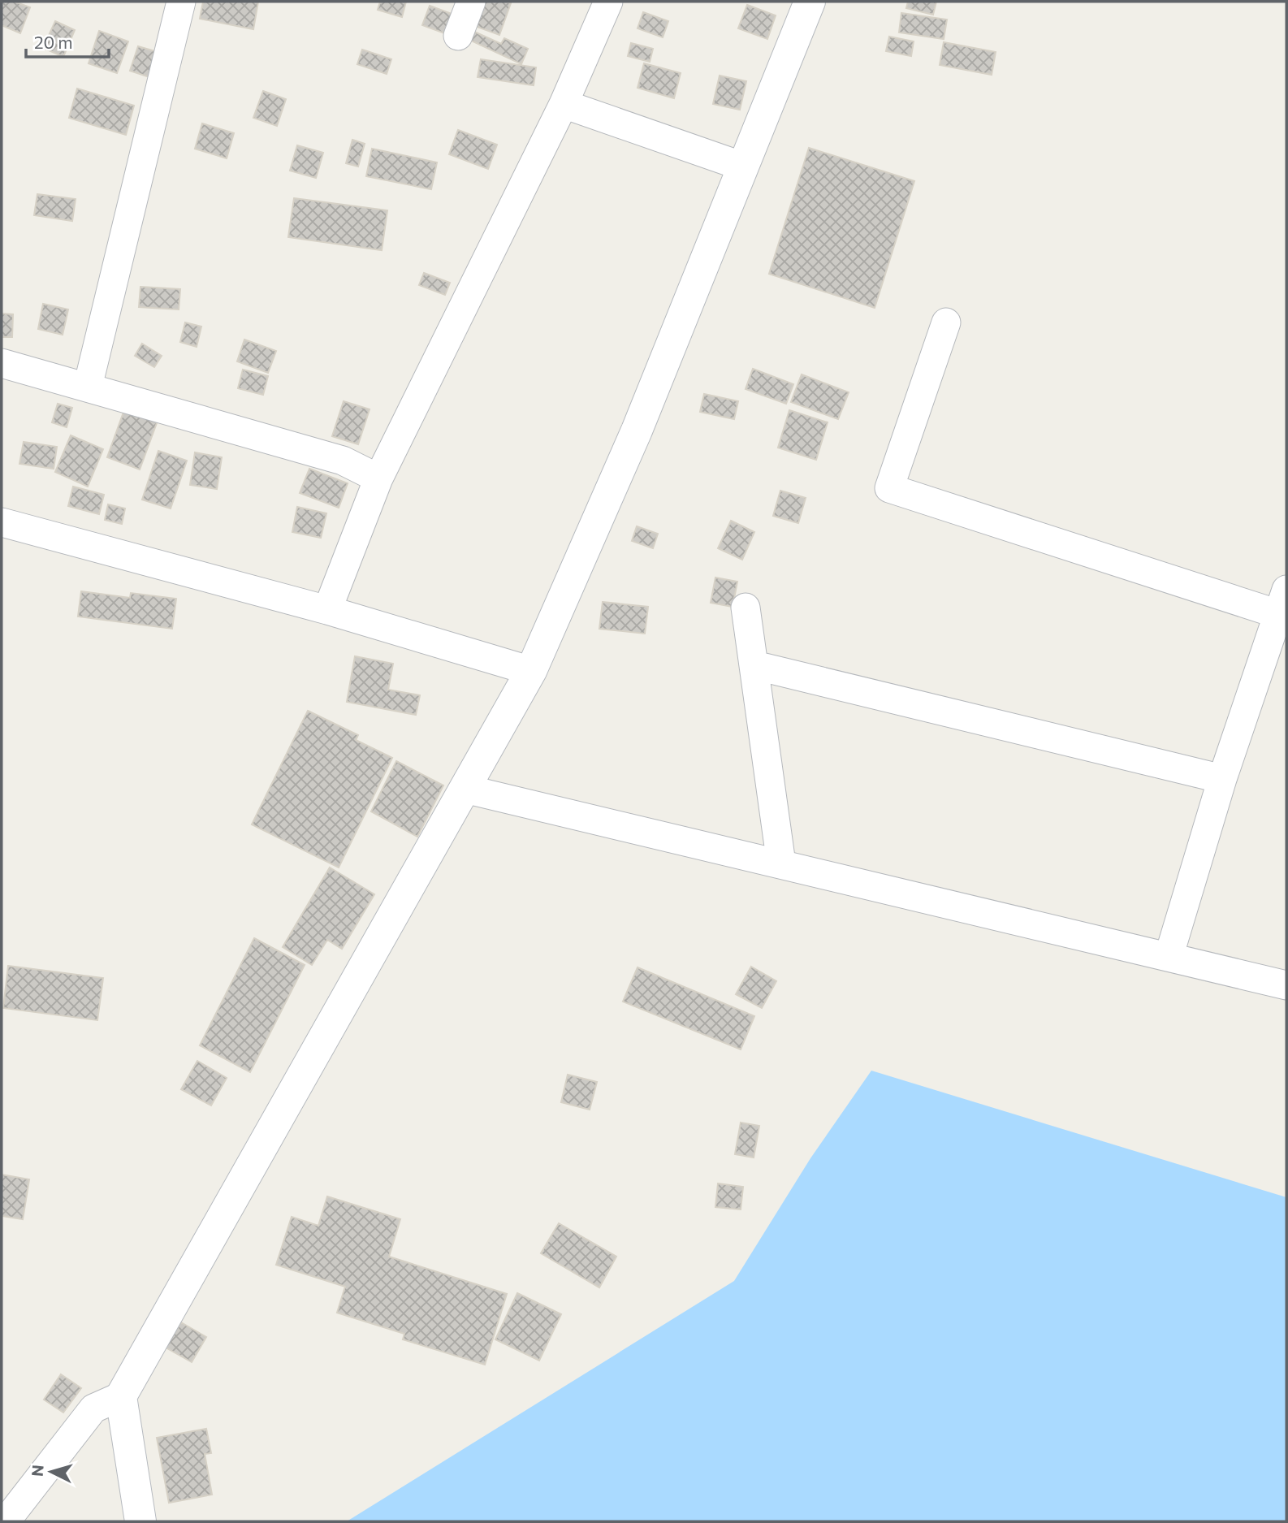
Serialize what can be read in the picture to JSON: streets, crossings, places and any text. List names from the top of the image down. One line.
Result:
{"scale_bar":"20 m","north":"left"}
